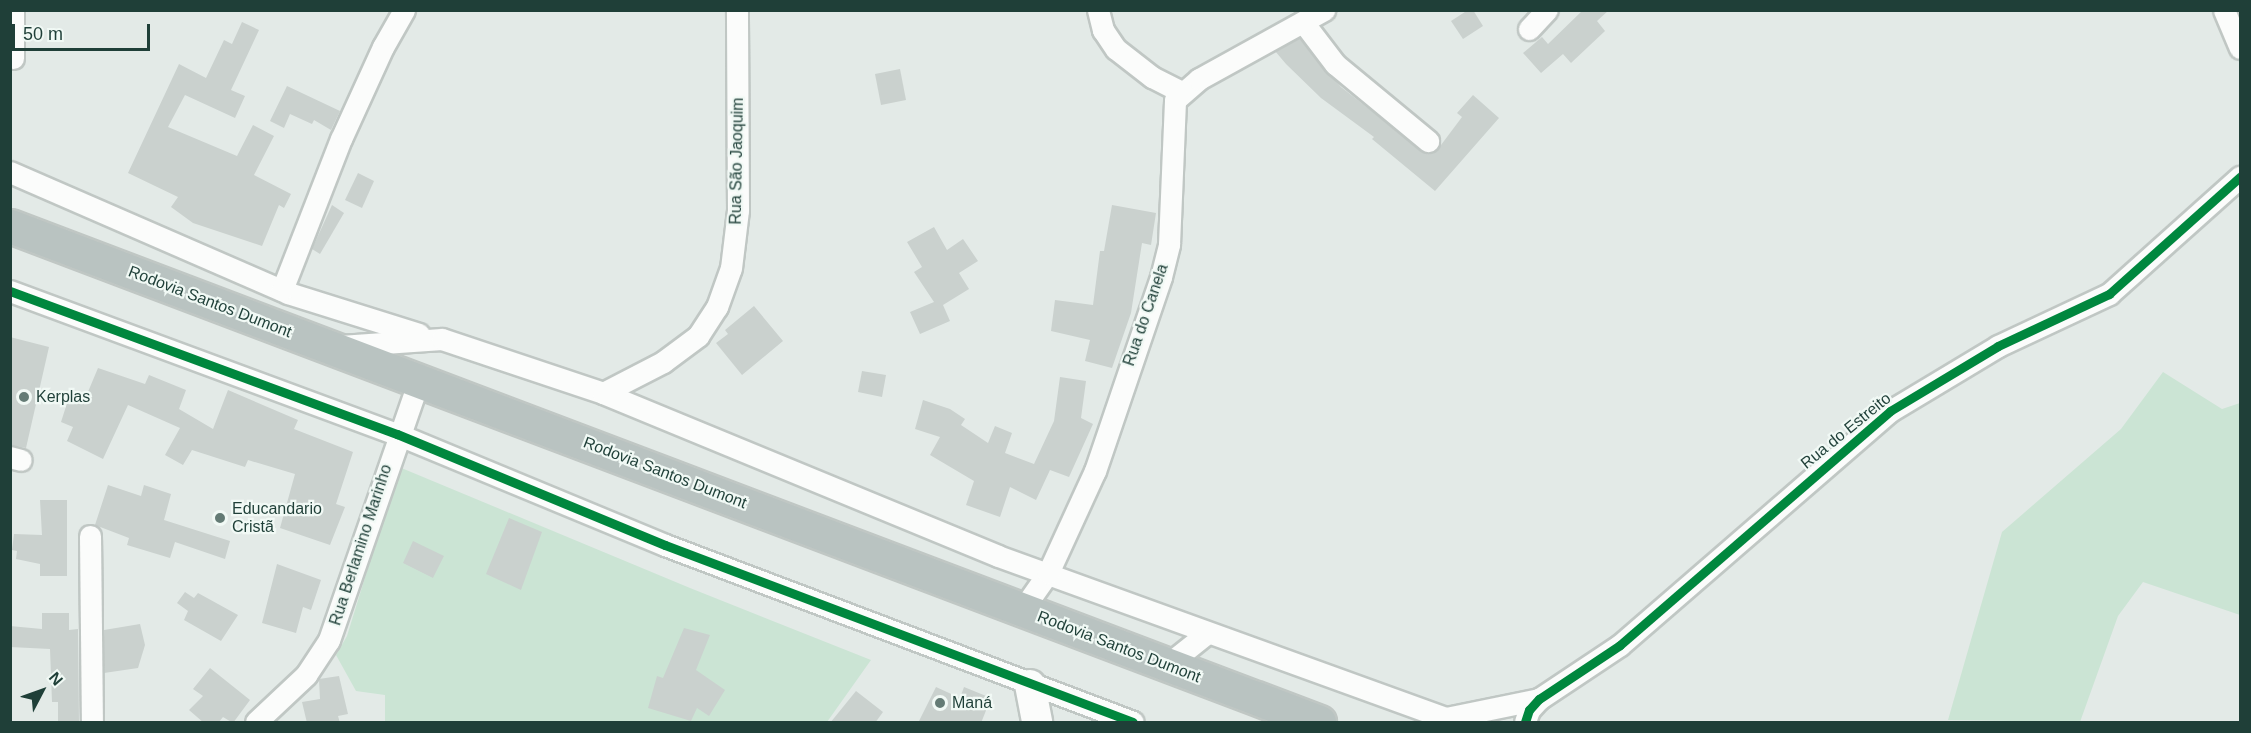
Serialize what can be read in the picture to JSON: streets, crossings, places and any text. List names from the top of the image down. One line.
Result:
{"streets":{"highway":["Rodovia Santos Dumont"],"street":["Rua São Jaoquim","Rua do Canela","Rua do Estreito","Rua Berlamino Marinho"]},"crossings":[["Rodovia Santos Dumont","Rua do Canela"],["Rodovia Santos Dumont","Rua Berlamino Marinho"]],"places":["Kerplas","Educandario Cristã","Maná"],"scale_bar":"50 m","north":"top right"}
